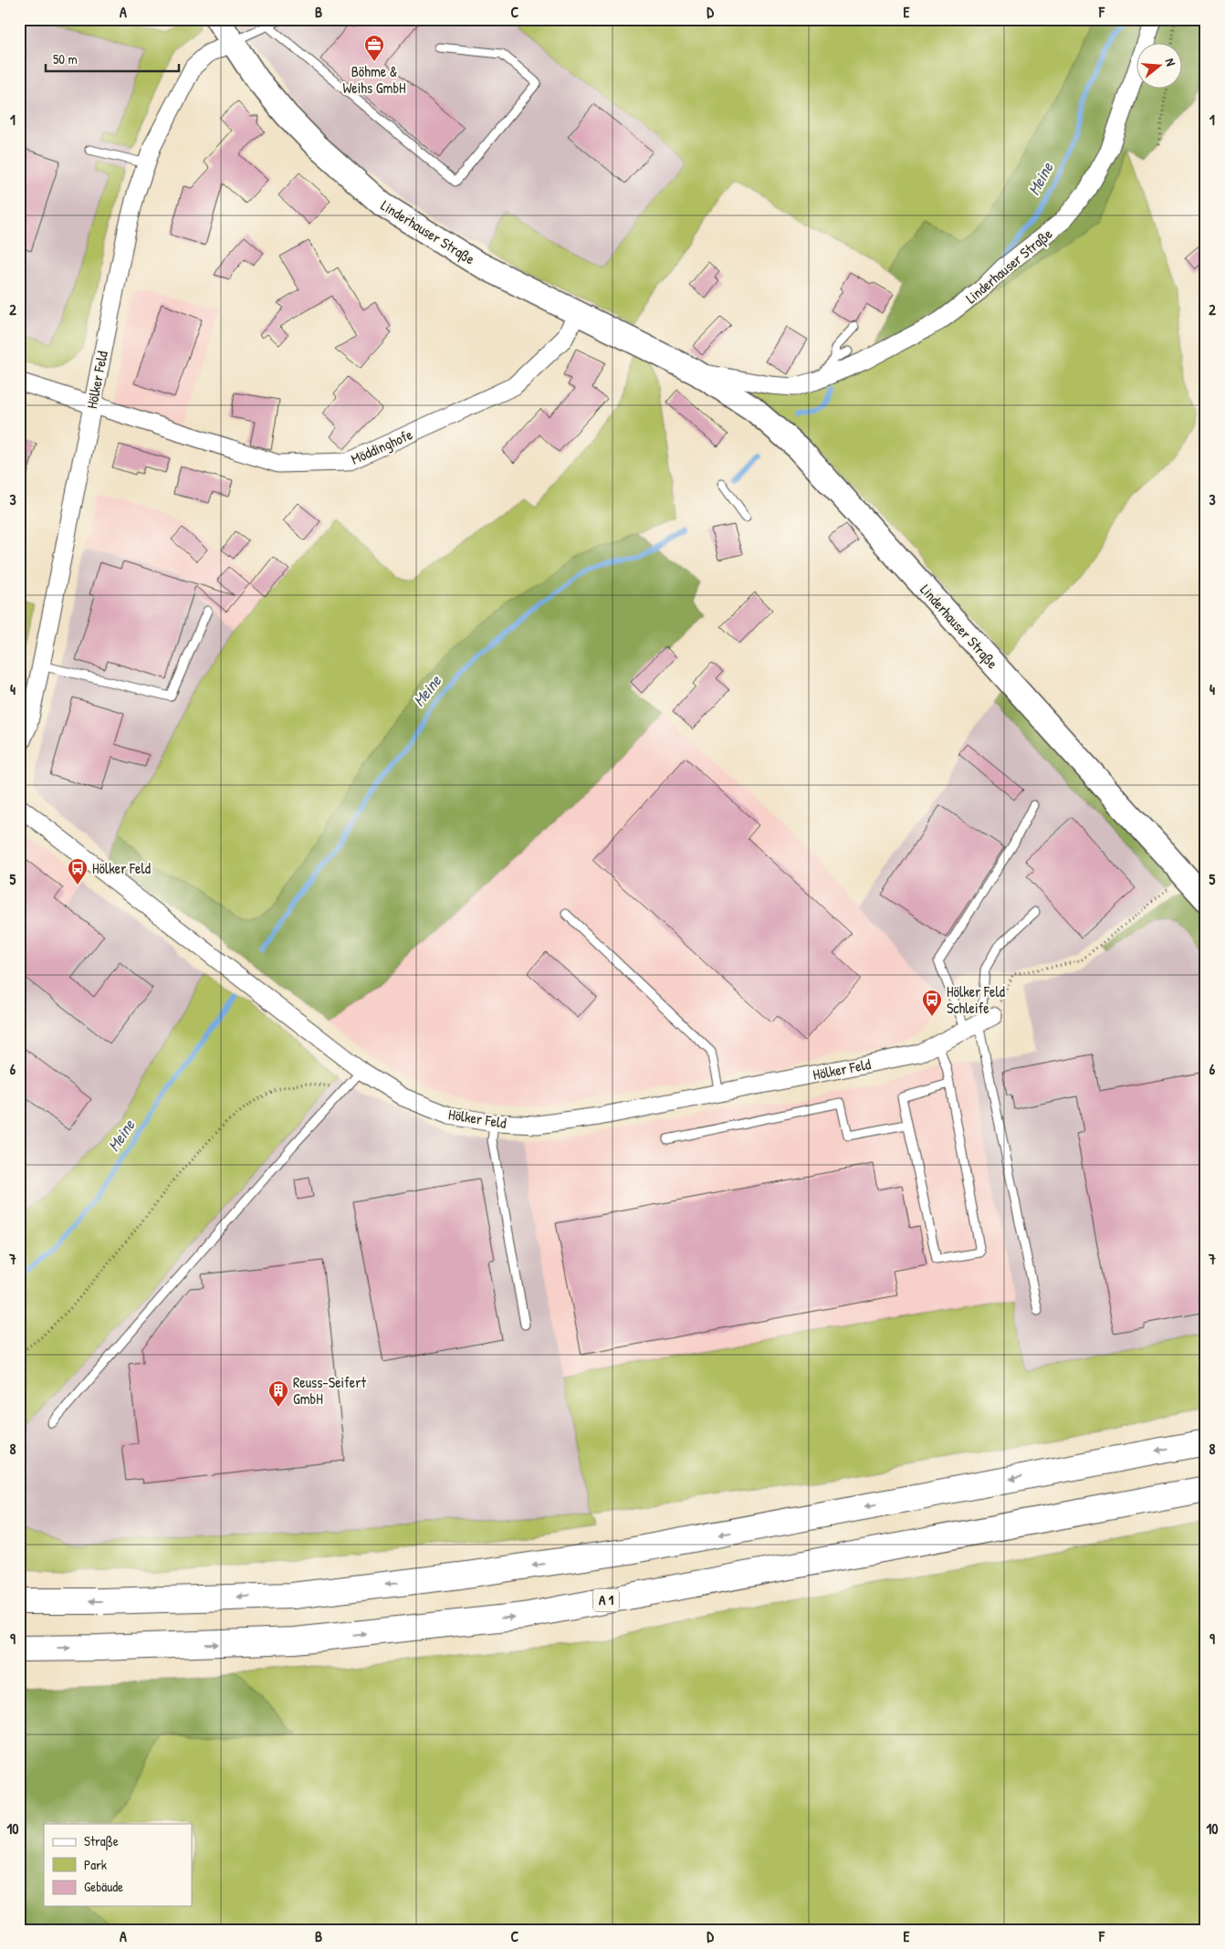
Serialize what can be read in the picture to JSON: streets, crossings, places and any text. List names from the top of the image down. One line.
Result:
{"streets":{"highway":["A 1"],"main road":["Linderhauser Straße"],"street":["Hölker Feld","Möddinghofe"]},"crossings":[["Linderhauser Straße","Hölker Feld"],["Linderhauser Straße","Möddinghofe"],["Hölker Feld","Möddinghofe"]],"water":["Meine"],"places":{"office":["Böhme & Weihs GmbH"],"bus stop":["Hölker Feld","Hölker Feld Schleife"],"building":["Reuss-Seifert GmbH"]},"legend":["Straße","Park","Gebäude"],"scale_bar":"50 m","north":"right","grid":{"columns":["A","B","C","D","E","F"],"rows":["1","2","3","4","5","6","7","8","9","10"]}}
